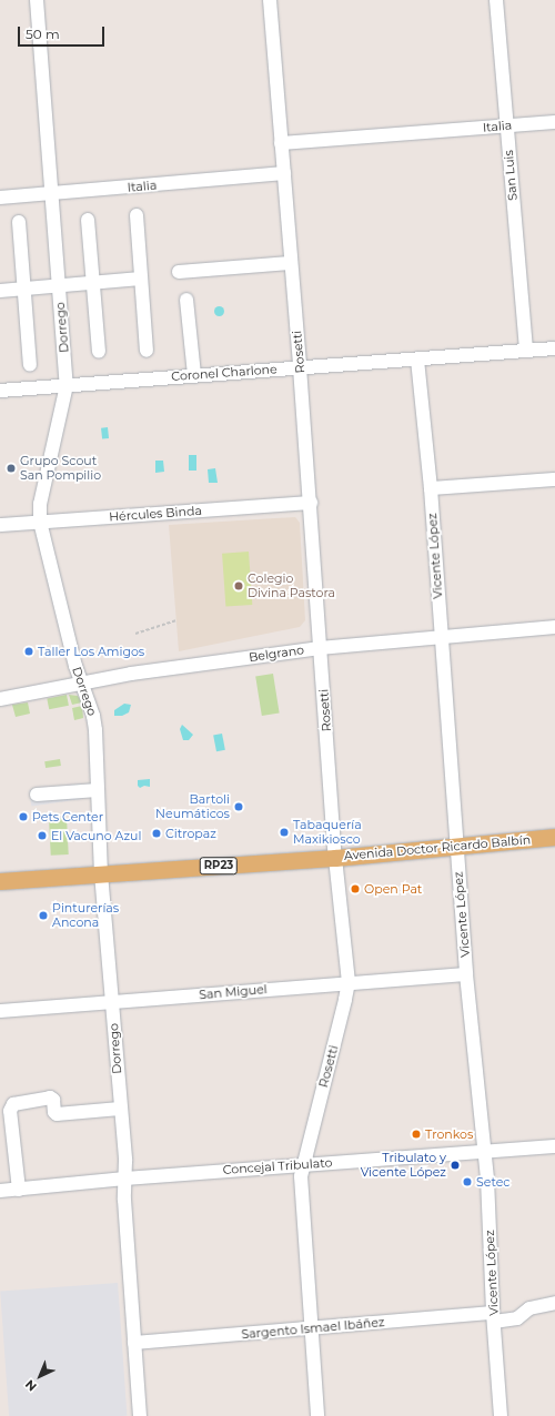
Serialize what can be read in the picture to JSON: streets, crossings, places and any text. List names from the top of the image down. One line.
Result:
{"streets":{"main road":["Avenida Doctor Ricardo Balbín","RP23"],"street":["Italia","San Luis","Dorrego","Rosetti","Coronel Charlone","Hércules Binda","Vicente López","Belgrano","San Miguel","Concejal Tribulato","Sargento Ismael Ibáñez"]},"crossings":[["Italia","San Luis"],["Italia","Dorrego"],["Italia","Rosetti"],["San Luis","Coronel Charlone"],["Dorrego","Coronel Charlone"],["Dorrego","Hércules Binda"],["Dorrego","Belgrano"],["Dorrego","Avenida Doctor Ricardo Balbín"],["Dorrego","San Miguel"],["Dorrego","Concejal Tribulato"],["Dorrego","Sargento Ismael Ibáñez"],["Rosetti","Coronel Charlone"],["Rosetti","Hércules Binda"],["Rosetti","Belgrano"],["Rosetti","Avenida Doctor Ricardo Balbín"],["Rosetti","San Miguel"],["Rosetti","Concejal Tribulato"],["Rosetti","Sargento Ismael Ibáñez"],["Coronel Charlone","Vicente López"],["Vicente López","Belgrano"],["Vicente López","Avenida Doctor Ricardo Balbín"],["Vicente López","San Miguel"],["Vicente López","Concejal Tribulato"],["Vicente López","Sargento Ismael Ibáñez"]],"places":["Grupo Scout San Pompilio","Colegio Divina Pastora","Taller Los Amigos","Bartoli Neumáticos","Pets Center","Tabaquería Maxikiosco","Citropaz","El Vacuno Azul","Open Pat","Pinturerías Ancona","Tronkos","Tribulato y Vicente López","Setec"],"scale_bar":"50 m","north":"bottom left"}
